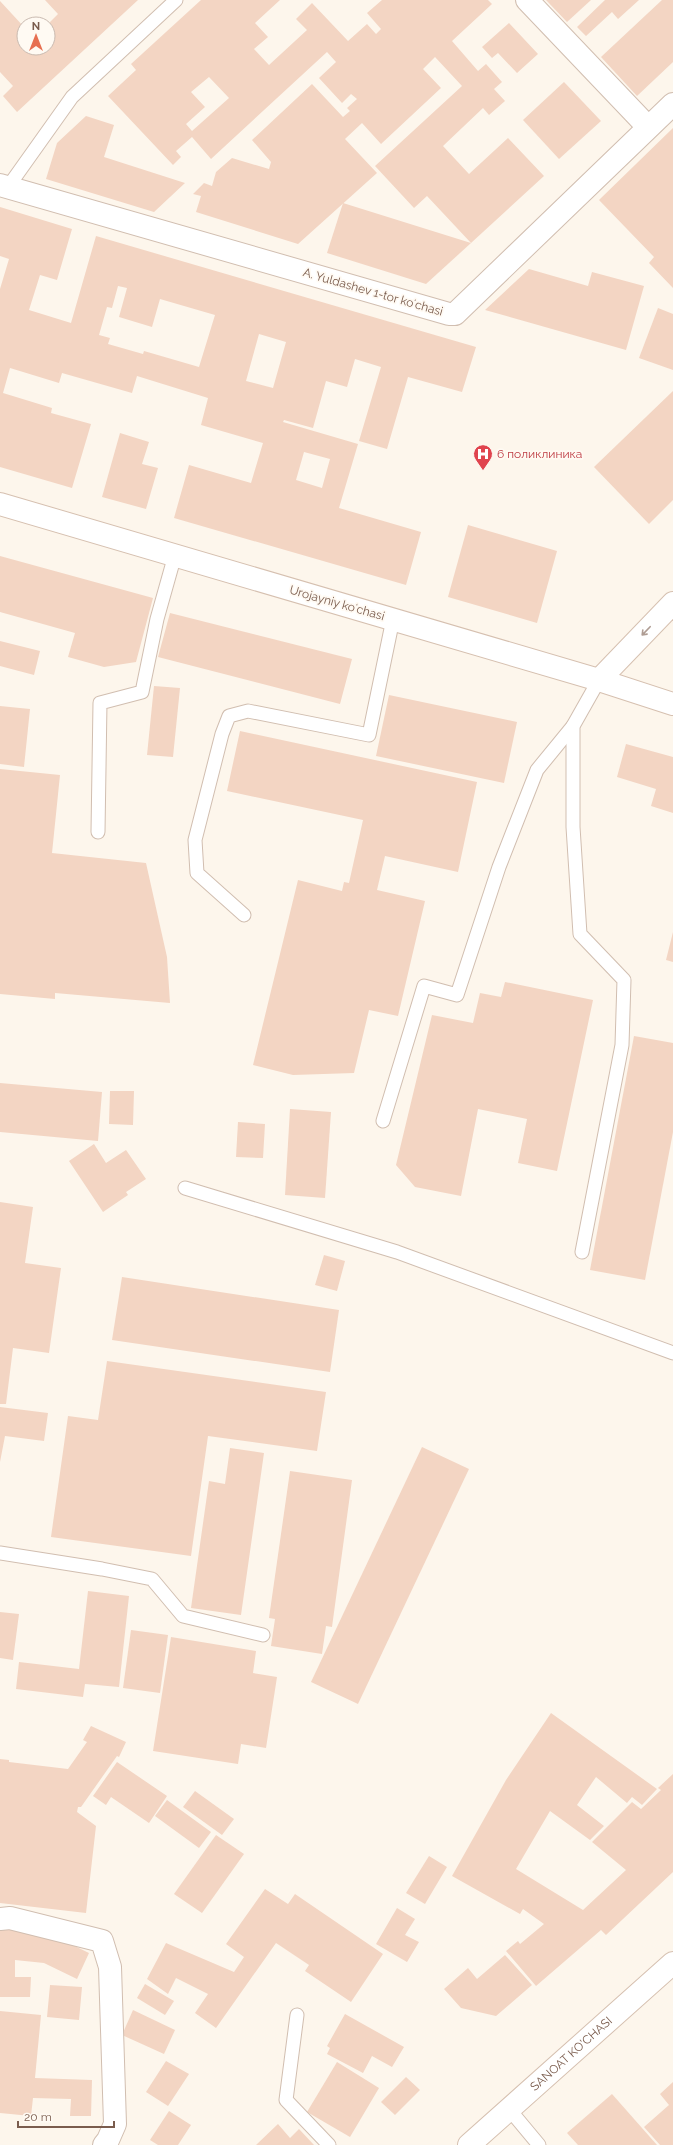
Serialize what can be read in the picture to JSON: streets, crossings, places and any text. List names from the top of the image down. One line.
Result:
{"streets":{"street":["A. Yuldashev 1-tor koʻchasi","Urоjayniy koʻchasi","SANOAT KO'CHASI"]},"places":{"hospital":["6 поликлиника"]},"scale_bar":"20 m","north":"top"}
